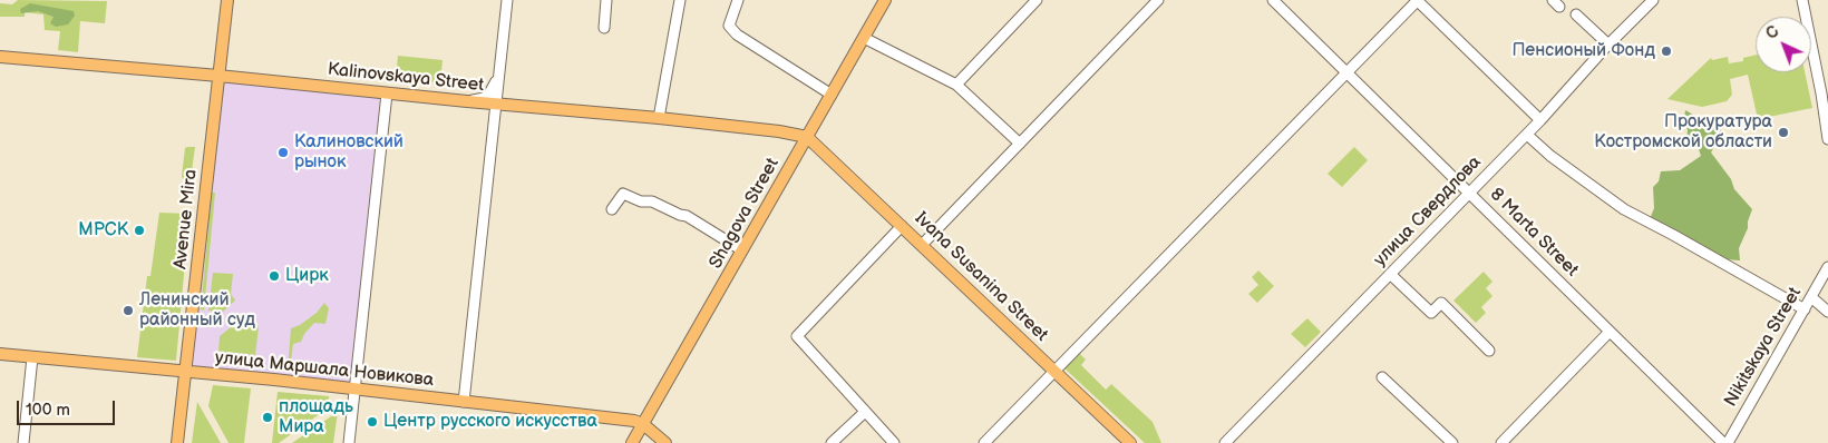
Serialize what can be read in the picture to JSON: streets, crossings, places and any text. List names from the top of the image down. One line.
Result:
{"streets":{"main road":["Kalinovskaya Street","Shagova Street","Avenue Mira","Ivana Susanina Street","улица Маршала Новикова"],"street":["улица Свердлова","8 Marta Street","Nikitskaya Street"]},"crossings":[["Kalinovskaya Street","Shagova Street"],["Kalinovskaya Street","Avenue Mira"],["Kalinovskaya Street","Ivana Susanina Street"],["улица Свердлова","8 Marta Street"],["Shagova Street","Ivana Susanina Street"],["Shagova Street","улица Маршала Новикова"],["Avenue Mira","улица Маршала Новикова"]],"places":["Пенсионый Фонд","Прокуратура Костромской области","Калиновский рынок","МРСК","Цирк","Ленинский районный суд","площадь Мира","Центр русского искусства"],"scale_bar":"100 m","north":"top left"}
